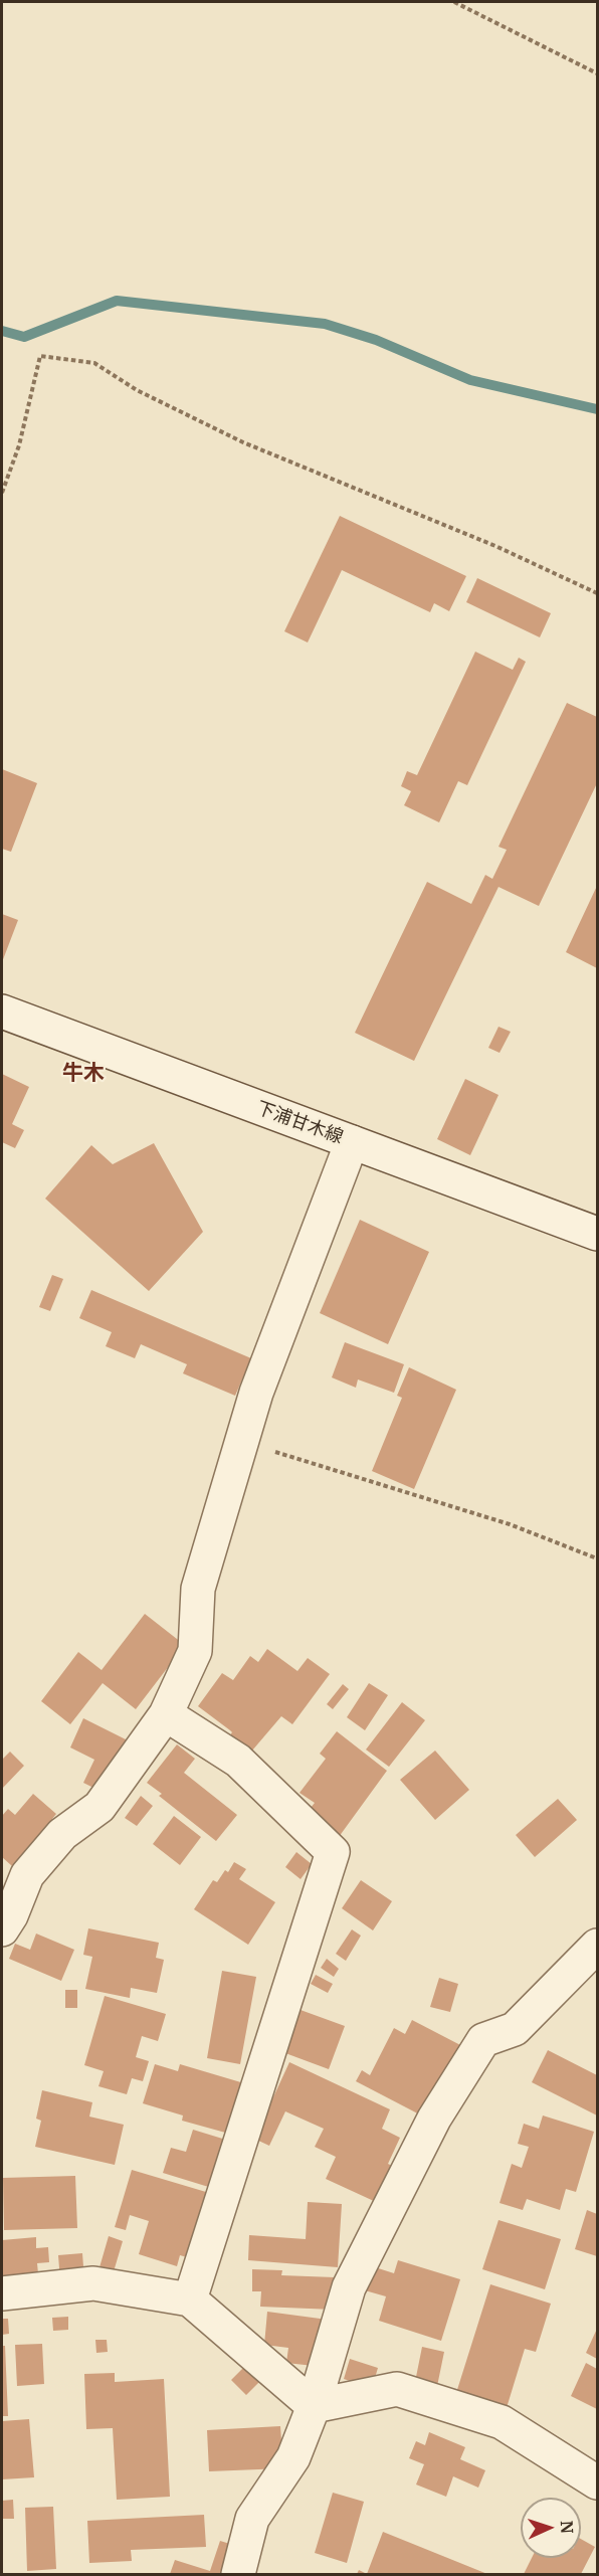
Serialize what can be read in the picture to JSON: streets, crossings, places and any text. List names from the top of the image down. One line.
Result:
{"streets":{"street":["下浦甘木線"]},"districts":["牛木"],"north":"right"}
